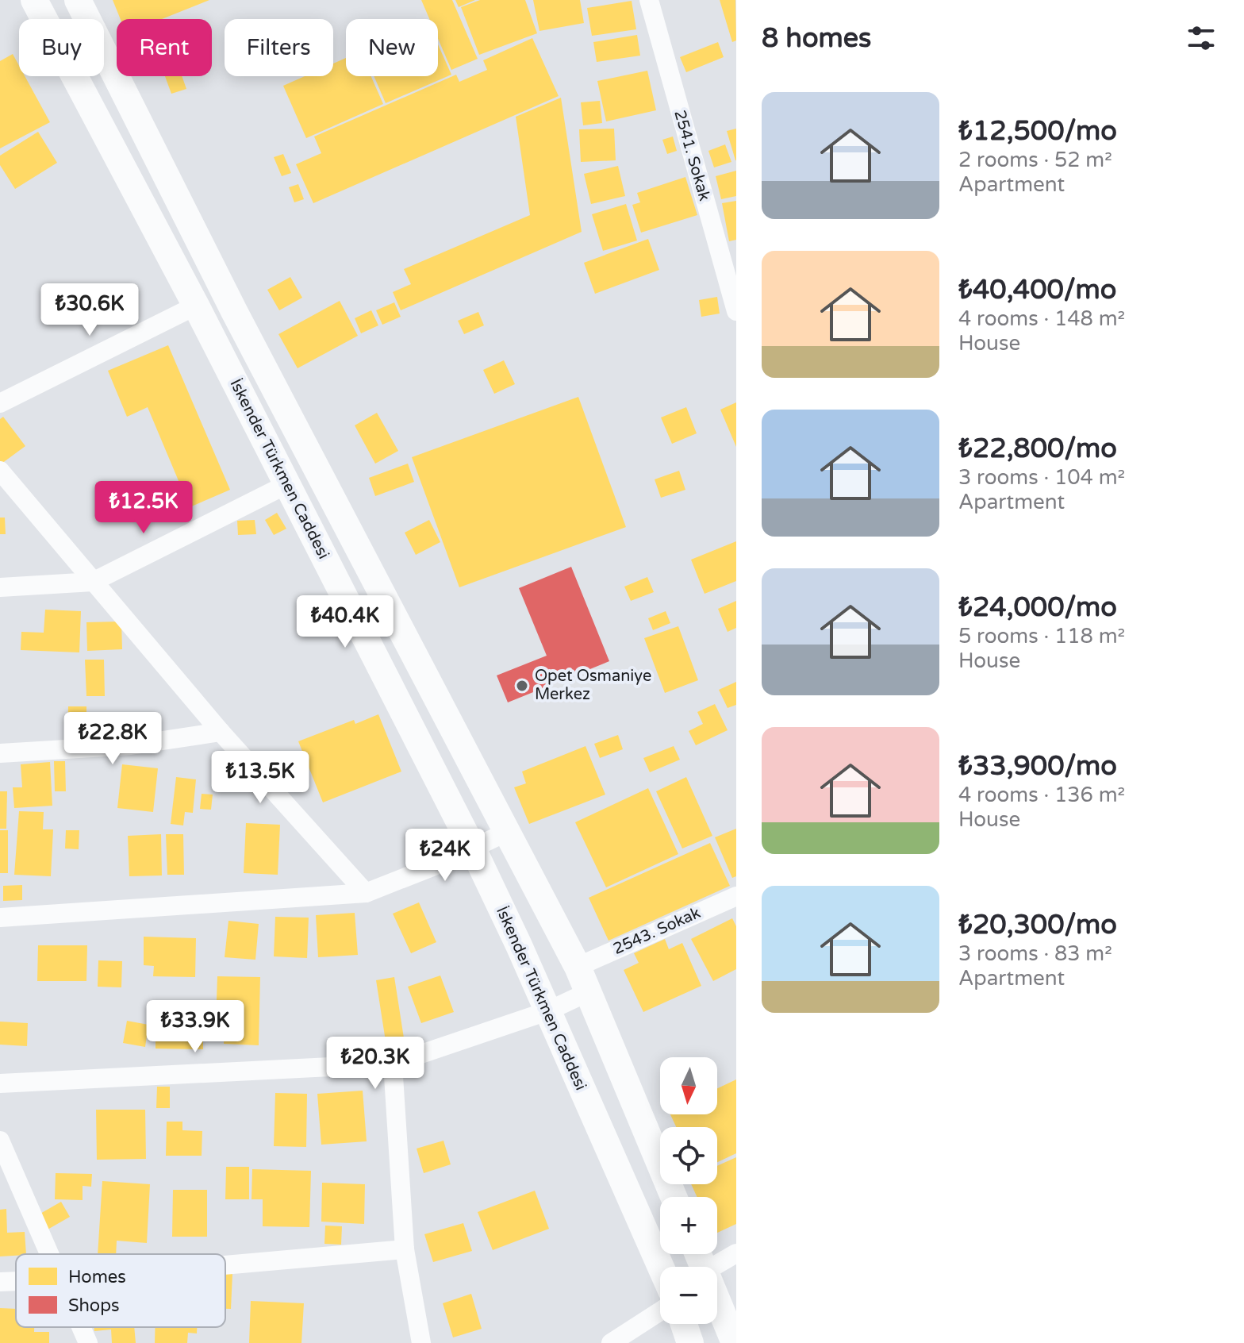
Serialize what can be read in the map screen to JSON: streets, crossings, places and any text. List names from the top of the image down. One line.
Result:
{"streets":{"main road":["İskender Türkmen Caddesi"],"street":["2541. Sokak","2543. Sokak"]},"crossings":[["İskender Türkmen Caddesi","2543. Sokak"]],"places":["Opet Osmaniye Merkez"],"legend":["Homes","Shops"],"north":"bottom","page":{"heading":"8 homes","chip":["Buy","Rent","Filters","New"],"list":[{"name":"₺12,500/mo","note":"2 rooms · 52 m² · Apartment"},{"name":"₺40,400/mo","note":"4 rooms · 148 m² · House"},{"name":"₺22,800/mo","note":"3 rooms · 104 m² · Apartment"},{"name":"₺24,000/mo","note":"5 rooms · 118 m² · House"},{"name":"₺33,900/mo","note":"4 rooms · 136 m² · House"},{"name":"₺20,300/mo","note":"3 rooms · 83 m² · Apartment"}],"price":["₺30.6K","₺12.5K","₺40.4K","₺22.8K","₺13.5K","₺24K","₺33.9K","₺20.3K"],"map_buttons":["+","−"]}}
